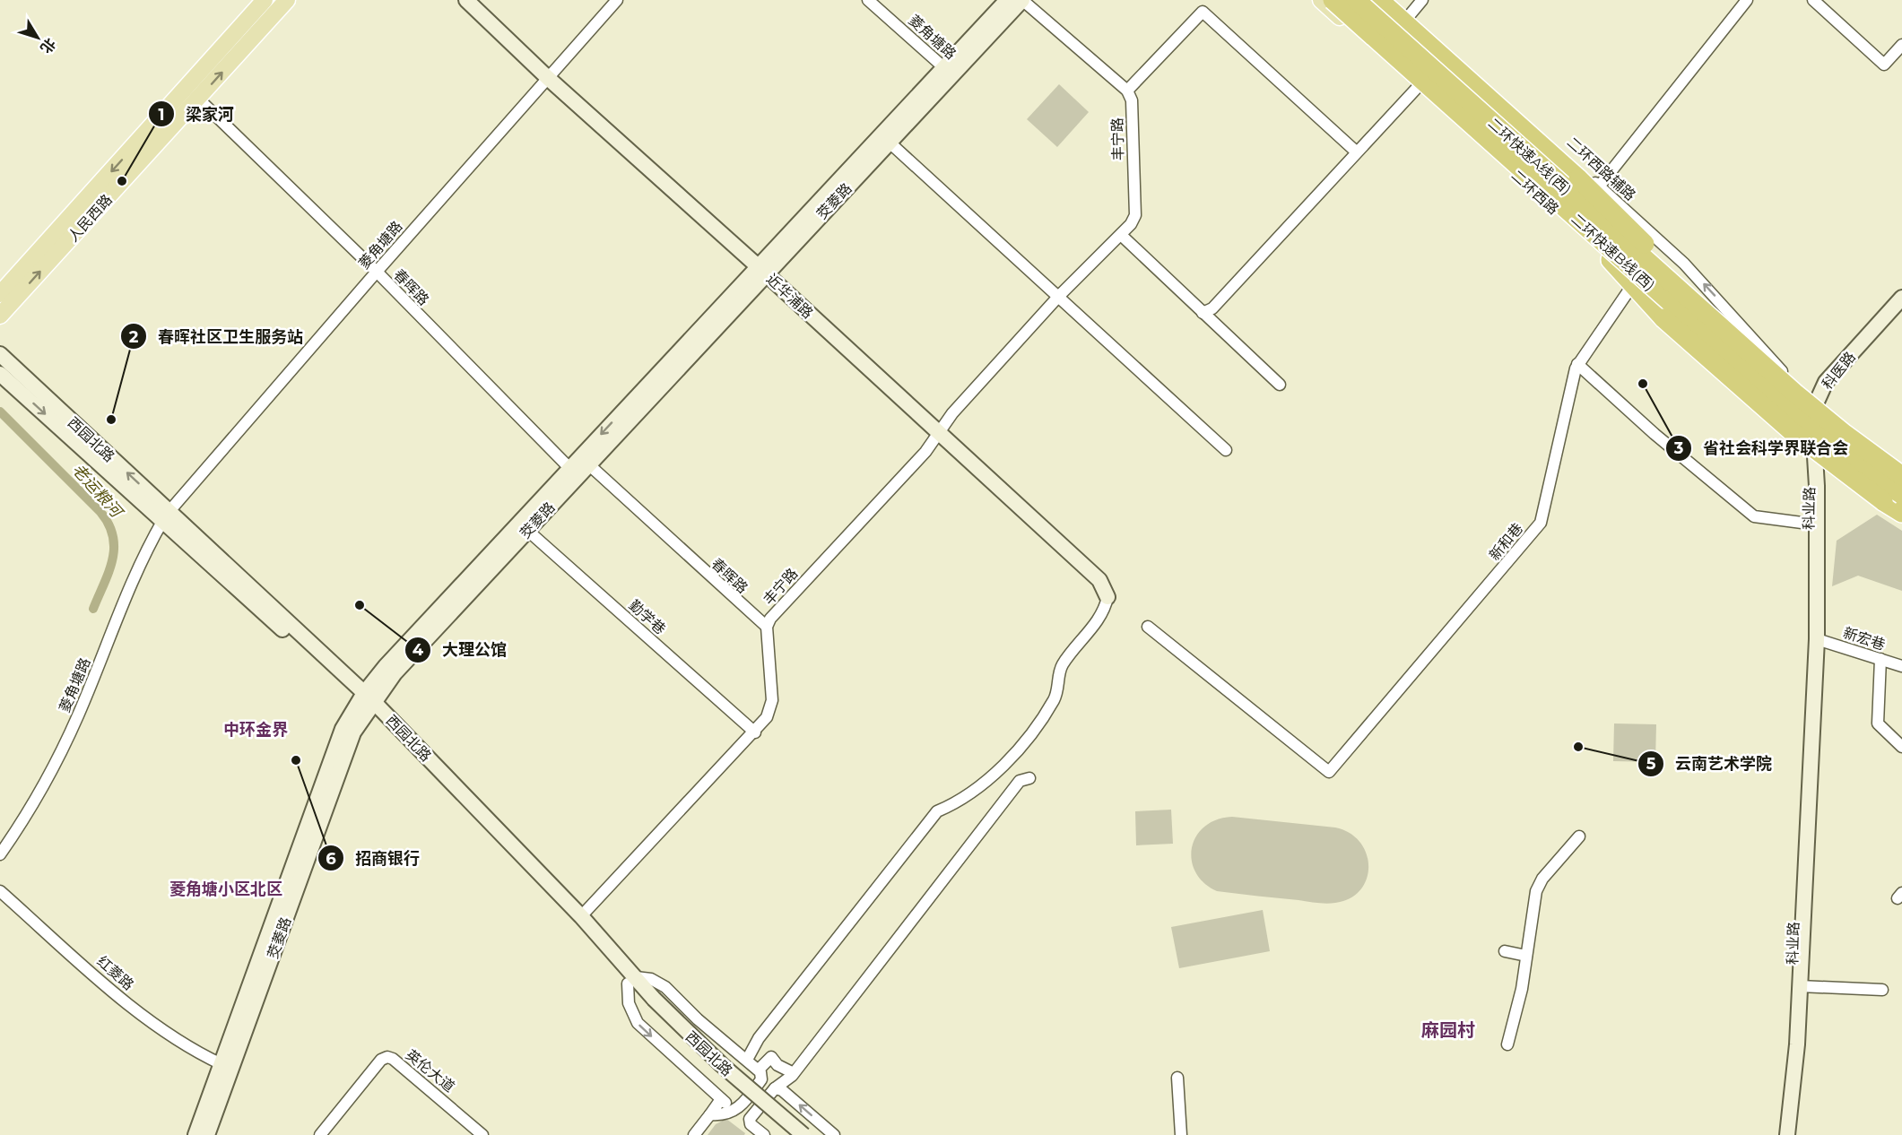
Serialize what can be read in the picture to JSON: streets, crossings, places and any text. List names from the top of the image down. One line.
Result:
{"streets":{"highway":["二环快速A线(西)","二环快速B线(西)"],"main road":["二环西路","人民西路"],"street":["菱角塘路","丰宁路","二环西路辅路","茭菱路","春晖路","近华浦路","科医路","西园北路","科业路","新和巷","勤学巷","新宏巷","红菱路","英伦大道"]},"crossings":[["菱角塘路","茭菱路"],["菱角塘路","春晖路"],["菱角塘路","近华浦路"],["菱角塘路","西园北路"],["丰宁路","春晖路"],["丰宁路","近华浦路"],["丰宁路","西园北路"],["丰宁路","勤学巷"],["二环西路","二环快速B线(西)"],["二环西路","科医路"],["茭菱路","春晖路"],["茭菱路","近华浦路"],["茭菱路","西园北路"],["茭菱路","勤学巷"],["茭菱路","红菱路"],["人民西路","春晖路"],["科医路","科业路"],["科业路","新宏巷"]],"districts":["中环金界","菱角塘小区北区","麻园村"],"water":["老运粮河"],"places":["梁家河","省社会科学界联合会","春晖社区卫生服务站","大理公馆","云南艺术学院","招商银行"],"north":"bottom right"}
